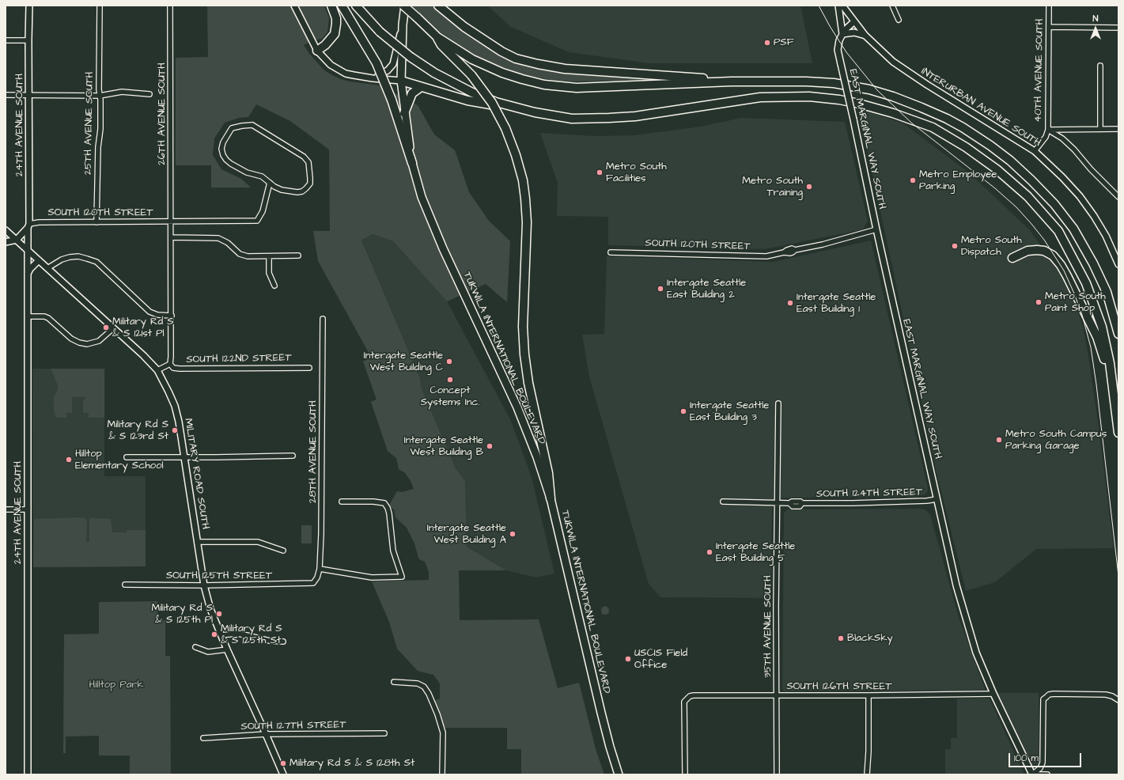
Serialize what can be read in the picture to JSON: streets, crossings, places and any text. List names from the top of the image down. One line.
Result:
{"streets":{"main road":["TUKWILA INTERNATIONAL BOULEVARD"],"street":["40TH AVENUE SOUTH","INTERURBAN AVENUE SOUTH","26TH AVENUE SOUTH","25TH AVENUE SOUTH","24TH AVENUE SOUTH","EAST MARGINAL WAY SOUTH","SOUTH 120TH STREET","SOUTH 122ND STREET","28TH AVENUE SOUTH","MILITARY ROAD SOUTH","SOUTH 124TH STREET","SOUTH 125TH STREET","35TH AVENUE SOUTH","SOUTH 126TH STREET","SOUTH 127TH STREET"]},"crossings":[["40TH AVENUE SOUTH","INTERURBAN AVENUE SOUTH"],["INTERURBAN AVENUE SOUTH","EAST MARGINAL WAY SOUTH"],["26TH AVENUE SOUTH","SOUTH 120TH STREET"],["26TH AVENUE SOUTH","SOUTH 122ND STREET"],["25TH AVENUE SOUTH","SOUTH 120TH STREET"],["24TH AVENUE SOUTH","SOUTH 120TH STREET"],["24TH AVENUE SOUTH","MILITARY ROAD SOUTH"],["EAST MARGINAL WAY SOUTH","SOUTH 120TH STREET"],["EAST MARGINAL WAY SOUTH","SOUTH 124TH STREET"],["EAST MARGINAL WAY SOUTH","SOUTH 126TH STREET"],["28TH AVENUE SOUTH","SOUTH 125TH STREET"],["MILITARY ROAD SOUTH","SOUTH 125TH STREET"],["MILITARY ROAD SOUTH","SOUTH 127TH STREET"],["SOUTH 124TH STREET","35TH AVENUE SOUTH"],["35TH AVENUE SOUTH","SOUTH 126TH STREET"]],"parks":["Hilltop Park"],"places":["PSF","Metro South Facilities","Metro Employee Parking","Metro South Training","Metro South Dispatch","Intergate Seattle East Building 2","Metro South Paint Shop","Intergate Seattle East Building 1","Military Rd S & S 121st Pl","Intergate Seattle West Building C","Concept Systems Inc.","Intergate Seattle East Building 3","Military Rd S & S 123rd St","Metro South Campus Parking Garage","Intergate Seattle West Building B","Hilltop Elementary School","Intergate Seattle West Building A","Intergate Seattle East Building 5","Military Rd S & S 125th Pl","Military Rd S & S 125th St","BlackSky","USCIS Field Office","Military Rd S & S 128th St"],"scale_bar":"100 m","north":"top"}
